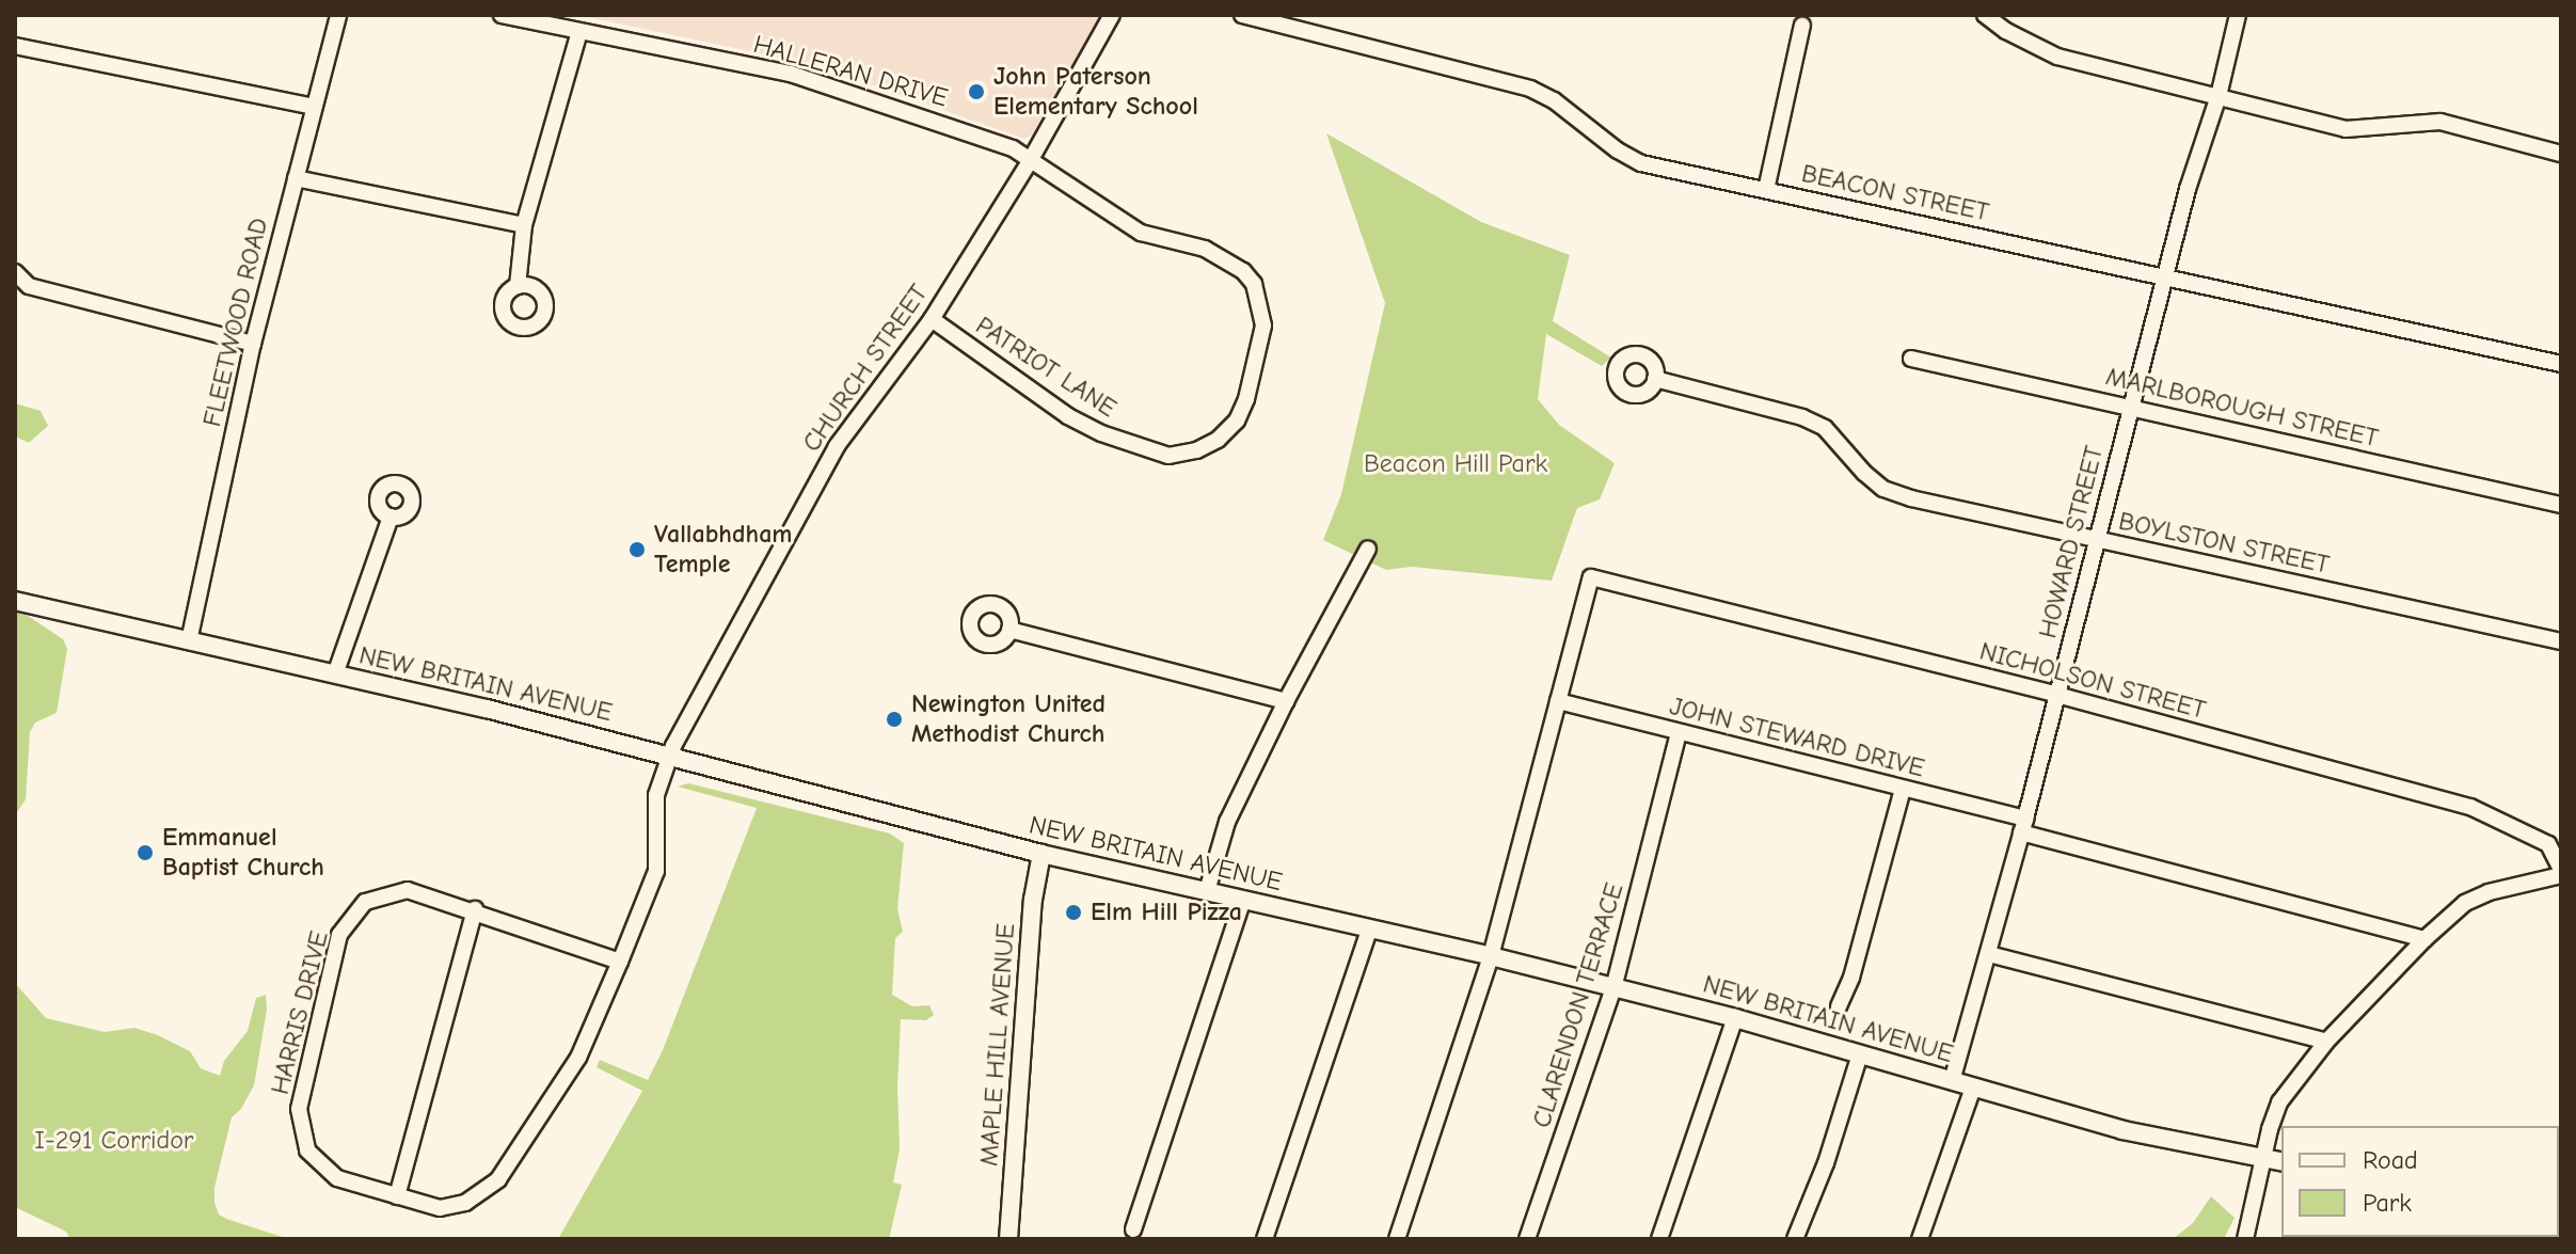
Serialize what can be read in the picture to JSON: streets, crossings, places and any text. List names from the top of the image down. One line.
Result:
{"streets":{"main road":["NEW BRITAIN AVENUE","MAPLE HILL AVENUE"],"street":["HALLERAN DRIVE","BEACON STREET","FLEETWOOD ROAD","PATRIOT LANE","CHURCH STREET","MARLBOROUGH STREET","HOWARD STREET","BOYLSTON STREET","NICHOLSON STREET","JOHN STEWARD DRIVE","CLARENDON TERRACE","HARRIS DRIVE"]},"crossings":[["HALLERAN DRIVE","PATRIOT LANE"],["HALLERAN DRIVE","CHURCH STREET"],["BEACON STREET","HOWARD STREET"],["FLEETWOOD ROAD","NEW BRITAIN AVENUE"],["PATRIOT LANE","CHURCH STREET"],["CHURCH STREET","NEW BRITAIN AVENUE"],["CHURCH STREET","HARRIS DRIVE"],["MARLBOROUGH STREET","HOWARD STREET"],["HOWARD STREET","BOYLSTON STREET"],["HOWARD STREET","NICHOLSON STREET"],["HOWARD STREET","NEW BRITAIN AVENUE"],["HOWARD STREET","JOHN STEWARD DRIVE"],["NICHOLSON STREET","JOHN STEWARD DRIVE"],["NEW BRITAIN AVENUE","CLARENDON TERRACE"],["NEW BRITAIN AVENUE","HARRIS DRIVE"],["NEW BRITAIN AVENUE","MAPLE HILL AVENUE"],["JOHN STEWARD DRIVE","CLARENDON TERRACE"]],"parks":["Beacon Hill Park","I-291 Corridor"],"places":["John Paterson Elementary School","Vallabhdham Temple","Newington United Methodist Church","Emmanuel Baptist Church","Elm Hill Pizza"],"legend":["Road","Park"]}
